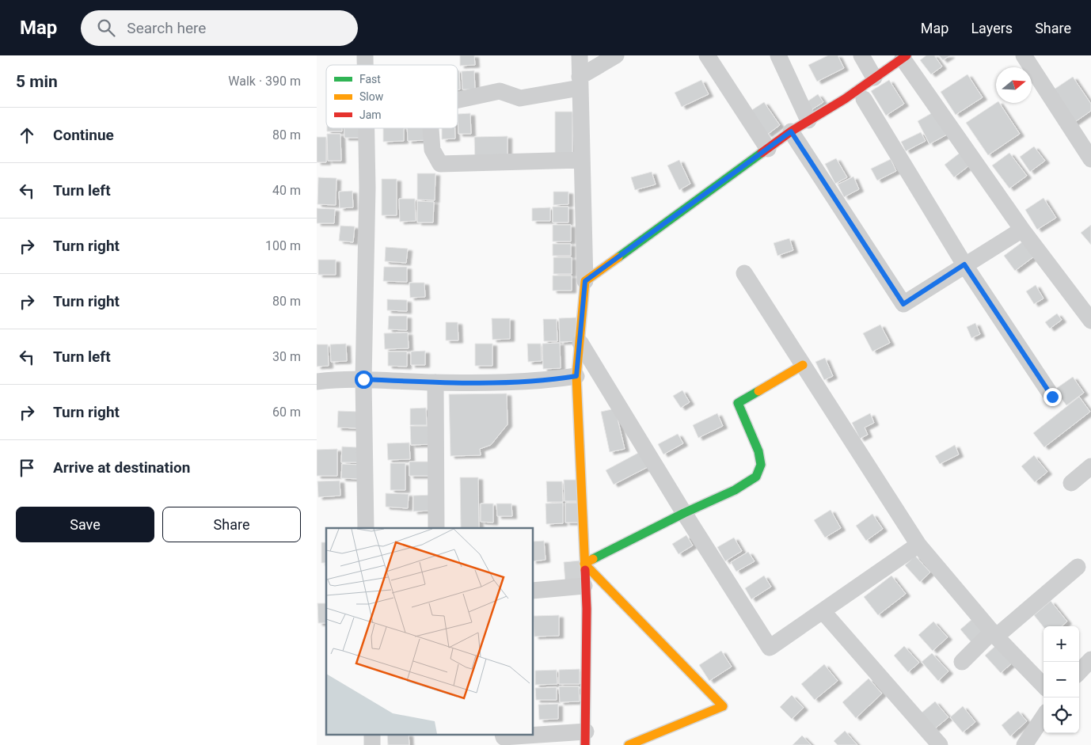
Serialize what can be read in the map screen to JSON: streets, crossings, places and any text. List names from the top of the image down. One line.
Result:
{"legend":["Fast","Slow","Jam"],"north":"right","page":{"header":"Map","search":"Search here","nav":["Map","Layers","Share"],"heading":["5 min","Walk · 390 m"],"list":[["Continue","80 m"],["Turn left","40 m"],["Turn right","100 m"],["Turn right","80 m"],["Turn left","30 m"],["Turn right","60 m"],"Arrive at destination"],"buttons":["Save","Share"],"map_buttons":["+","−"]}}
